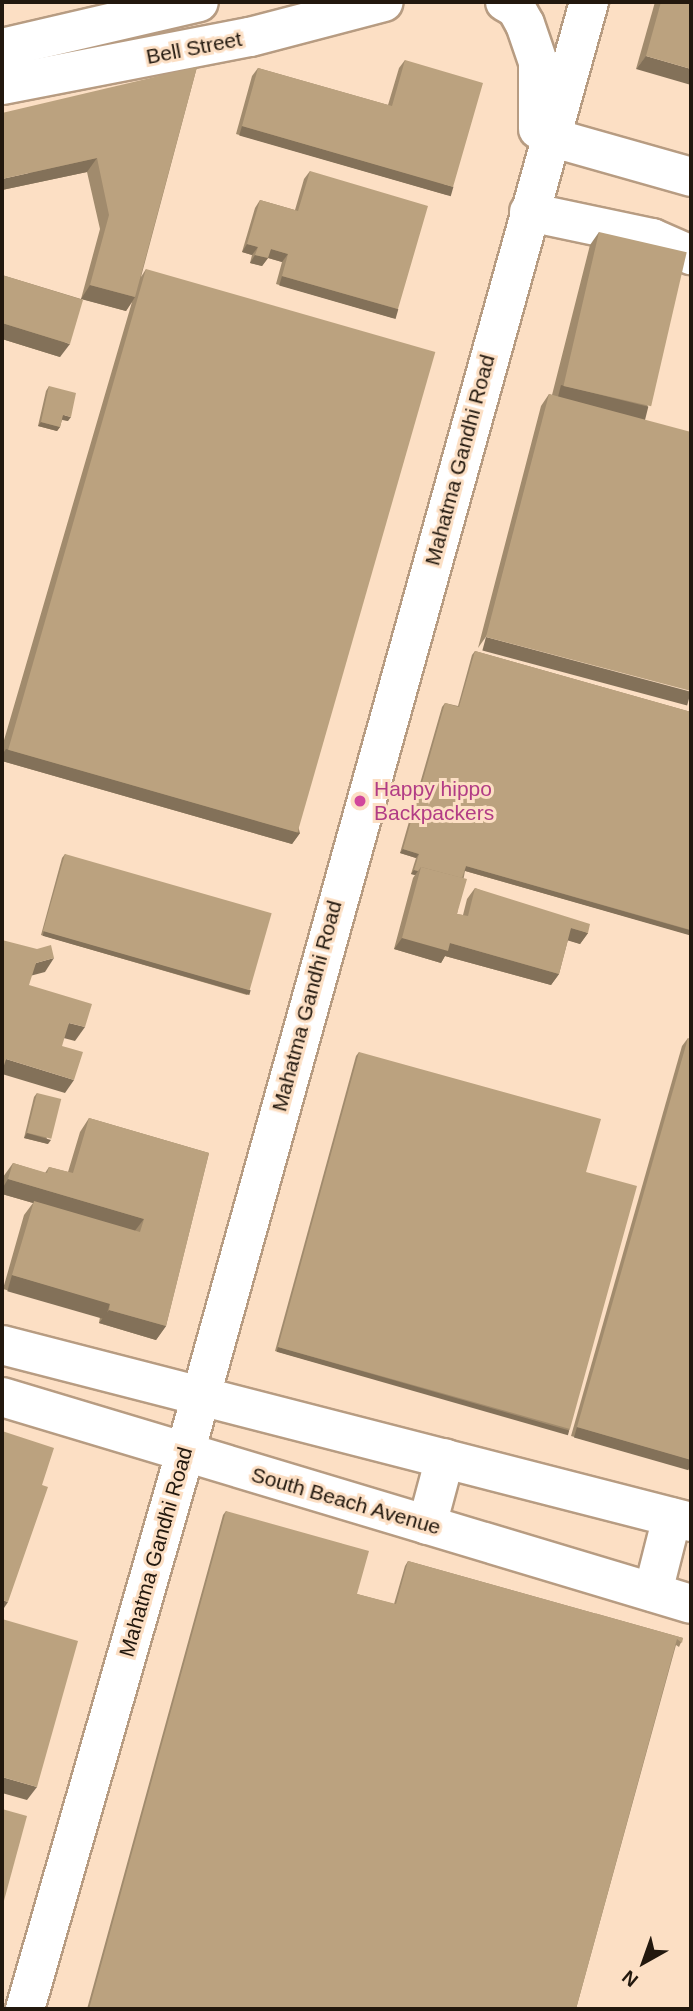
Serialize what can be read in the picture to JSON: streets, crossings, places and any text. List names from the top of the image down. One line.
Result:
{"streets":{"main road":["Bell Street","Mahatma Gandhi Road","South Beach Avenue"]},"crossings":[["Mahatma Gandhi Road","South Beach Avenue"]],"places":["Happy hippo Backpackers"],"north":"bottom left"}
